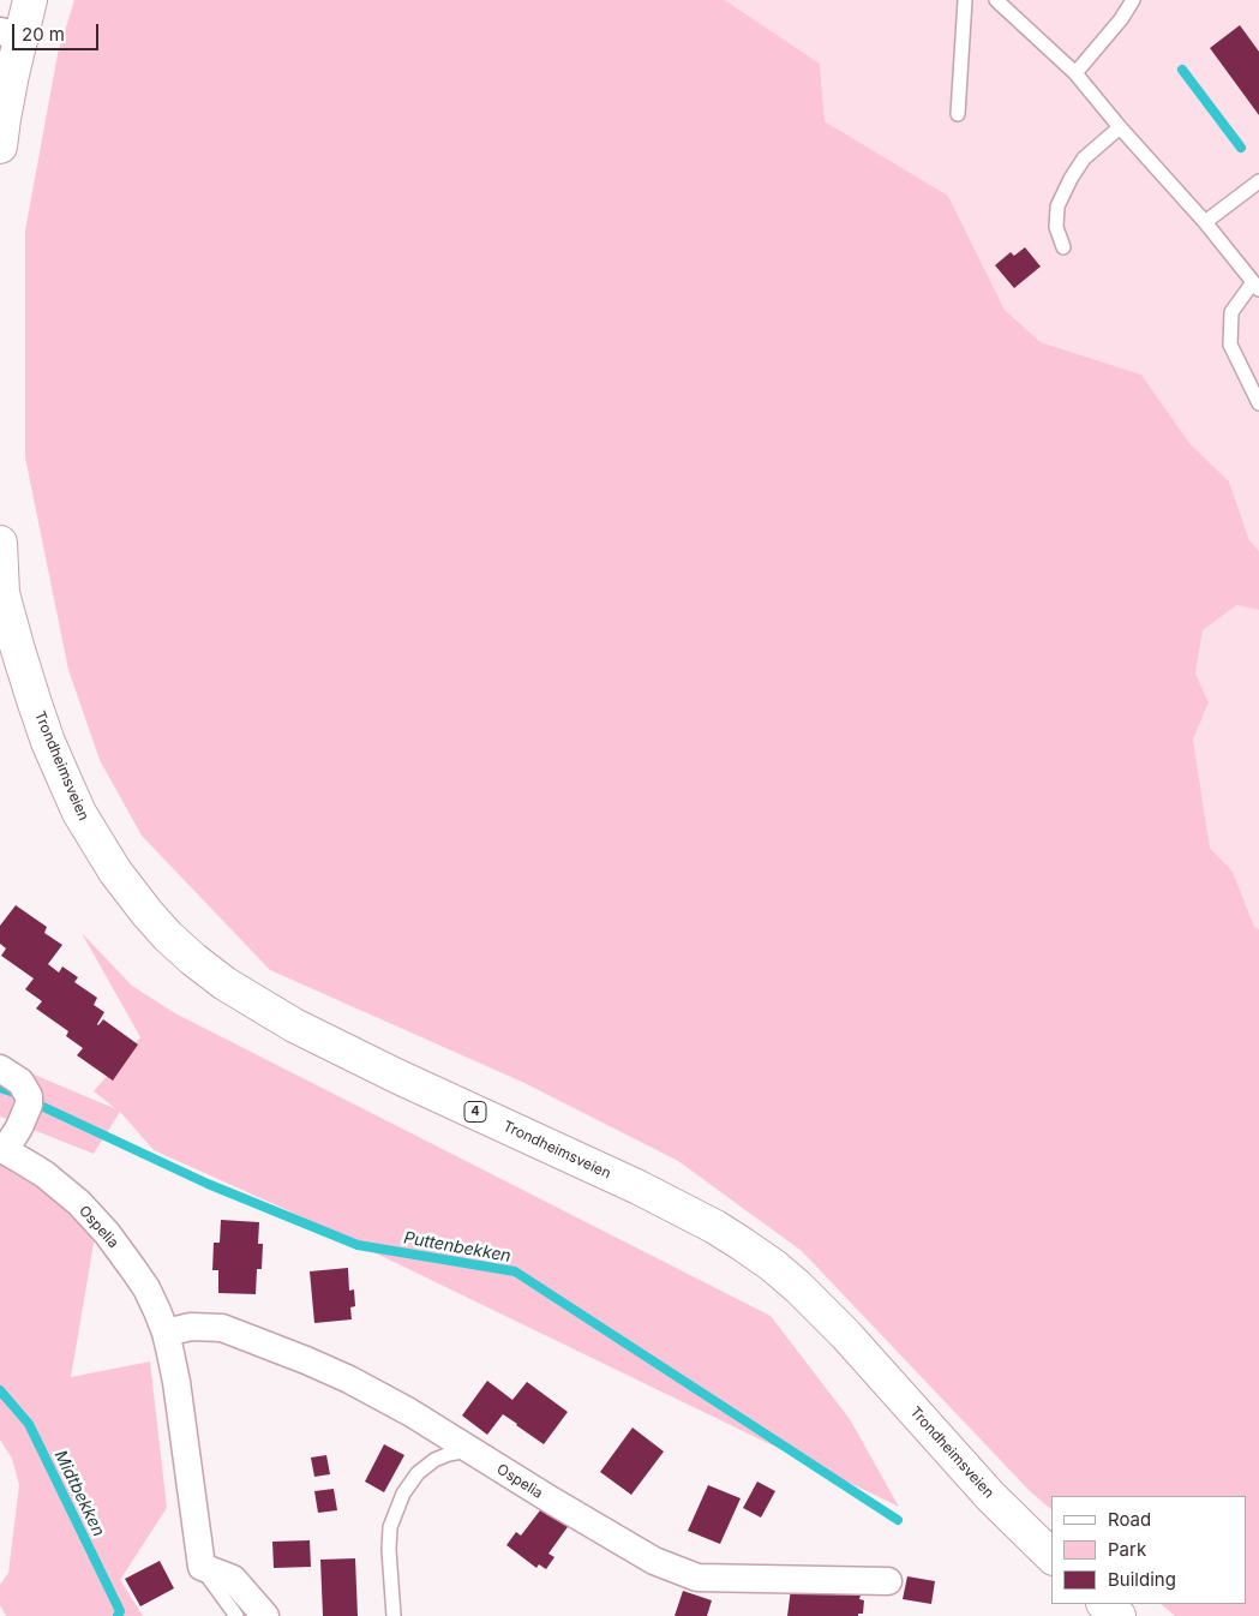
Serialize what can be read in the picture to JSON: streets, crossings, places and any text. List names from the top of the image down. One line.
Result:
{"streets":{"highway":["Trondheimsveien","4"],"street":["Ospelia"]},"water":["Puttenbekken","Midtbekken"],"legend":["Road","Park","Building"],"scale_bar":"20 m"}
